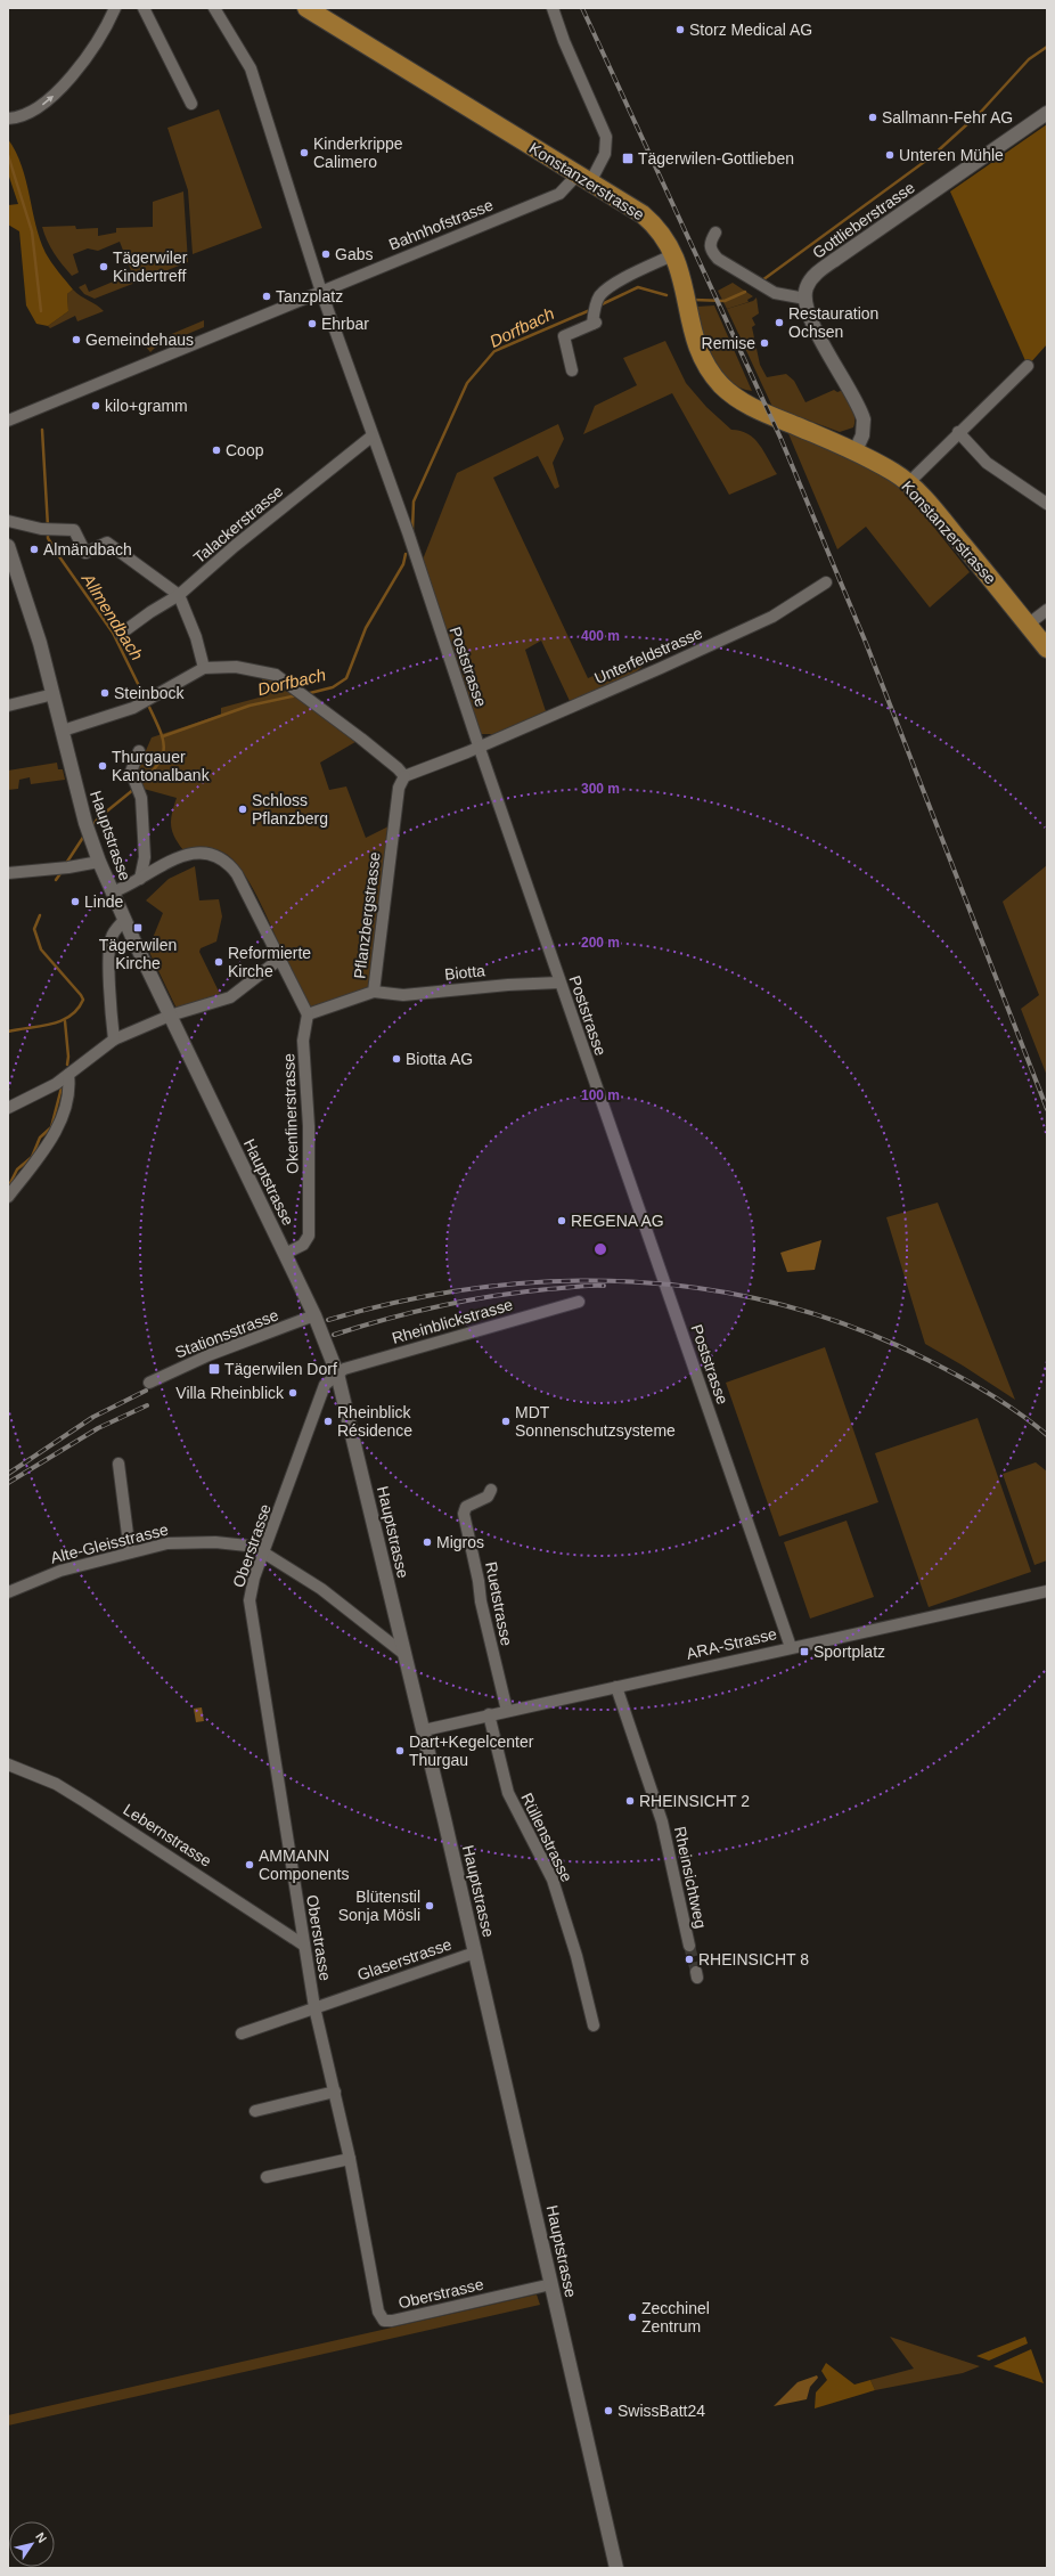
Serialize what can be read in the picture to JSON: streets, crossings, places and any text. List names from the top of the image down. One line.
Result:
{"streets":{"main road":["Konstanzerstrasse"],"street":["Gottlieberstrasse","Bahnhofstrasse","Talackerstrasse","Unterfeldstrasse","Poststrasse","Hauptstrasse","Pflanzbergstrasse","Biotta","Okenfinerstrasse","Rheinblickstrasse","Stationsstrasse","Alte-Gleisstrasse","Oberstrasse","Ruetstrasse","ARA-Strasse","Lebernstrasse","Rüllenstrasse","Rheinsichtweg","Glaserstrasse"]},"crossings":[["Konstanzerstrasse","Bahnhofstrasse"],["Bahnhofstrasse","Poststrasse"],["Talackerstrasse","Poststrasse"],["Unterfeldstrasse","Poststrasse"],["Unterfeldstrasse","Pflanzbergstrasse"],["Poststrasse","Biotta"],["Poststrasse","ARA-Strasse"],["Hauptstrasse","Okenfinerstrasse"],["Hauptstrasse","Rheinblickstrasse"],["Hauptstrasse","Stationsstrasse"],["Hauptstrasse","Alte-Gleisstrasse"],["Hauptstrasse","Oberstrasse"],["Hauptstrasse","ARA-Strasse"],["Hauptstrasse","Glaserstrasse"],["Pflanzbergstrasse","Biotta"],["Pflanzbergstrasse","Okenfinerstrasse"],["Rheinblickstrasse","Oberstrasse"],["Alte-Gleisstrasse","Oberstrasse"],["Oberstrasse","Lebernstrasse"],["Oberstrasse","Glaserstrasse"],["Ruetstrasse","ARA-Strasse"],["ARA-Strasse","Rüllenstrasse"],["ARA-Strasse","Rheinsichtweg"]],"water":["Dorfbach","Allmendbach"],"places":{"other":["Storz Medical AG","Sallmann-Fehr AG","Kinderkrippe Calimero","Unteren Mühle","Gabs","Tägerwiler Kindertreff","Tanzplatz","Restauration Ochsen","Ehrbar","Gemeindehaus","Remise","kilo+gramm","Coop","Almändbach","Steinbock","Thurgauer Kantonalbank","Schloss Pflanzberg","Linde","Reformierte Kirche","Biotta AG","REGENA AG","Villa Rheinblick","Rheinblick Résidence","MDT Sonnenschutzsysteme","Migros","Dart+Kegelcenter Thurgau","RHEINSICHT 2","AMMANN Components","Blütenstil Sonja Mösli","RHEINSICHT 8","Zecchinel Zentrum","SwissBatt24"],"transit":["Tägerwilen-Gottlieben","Tägerwilen Kirche","Tägerwilen Dorf","Sportplatz"]},"north":"top right","rings":["400 m","300 m","200 m","100 m"]}
